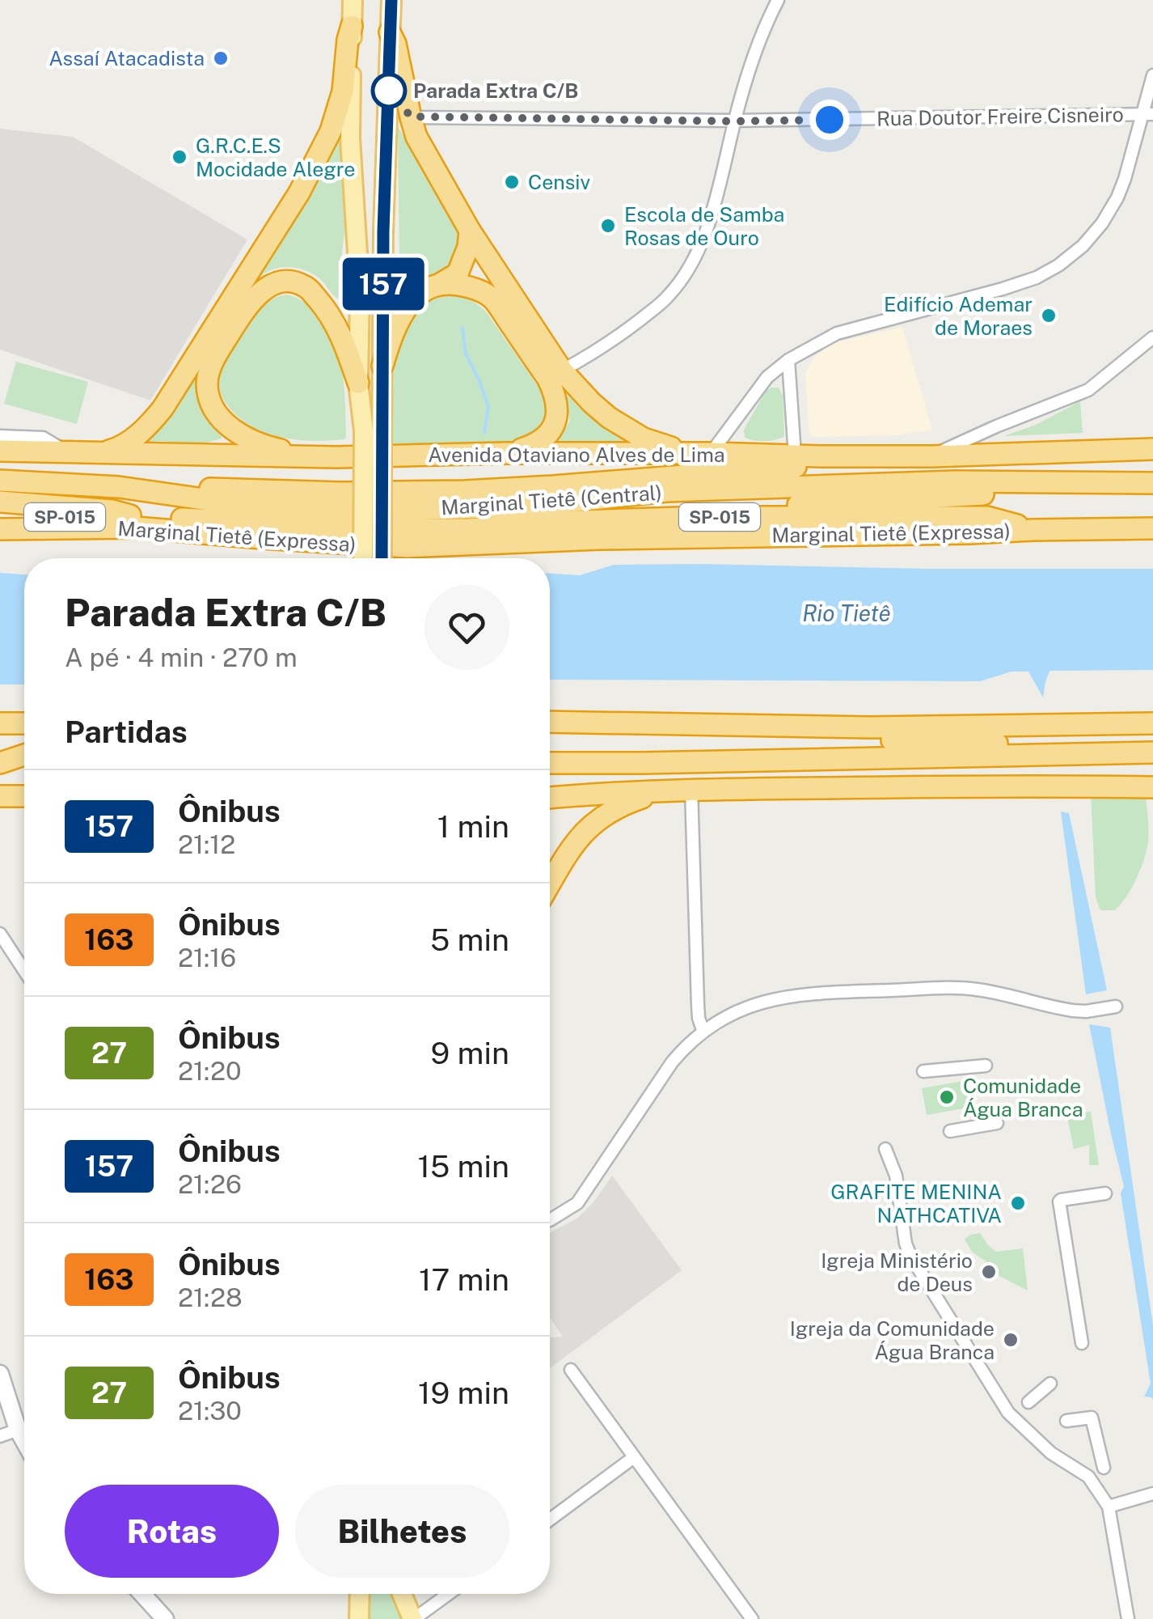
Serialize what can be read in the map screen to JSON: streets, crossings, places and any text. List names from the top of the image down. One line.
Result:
{"streets":{"highway":["Avenida Otaviano Alves de Lima","Marginal Tietê (Central)","SP-015","Marginal Tietê (Expressa)"],"street":["Rua Doutor Freire Cisneiro"]},"crossings":[["Marginal Tietê (Central)","SP-015"],["Marginal Tietê (Central)","Marginal Tietê (Expressa)"]],"water":["Rio Tietê"],"places":["Assaí Atacadista","Parada Extra C/B","G.R.C.E.S Mocidade Alegre","Censiv","Escola de Samba Rosas de Ouro","Edifício Ademar de Moraes","Comunidade Água Branca","GRAFITE MENINA NATHCATIVA","Igreja Ministério de Deus","Igreja da Comunidade Água Branca"],"lines":["bus line 157"],"page":{"on_map":"157","heading":[["Parada Extra C/B","A pé · 4 min · 270 m"],"Partidas"],"list":[{"mark":"157","name":"Ônibus","note":"21:12","value":"1 min"},{"mark":"163","name":"Ônibus","note":"21:16","value":"5 min"},{"mark":"27","name":"Ônibus","note":"21:20","value":"9 min"},{"mark":"157","name":"Ônibus","note":"21:26","value":"15 min"},{"mark":"163","name":"Ônibus","note":"21:28","value":"17 min"},{"mark":"27","name":"Ônibus","note":"21:30","value":"19 min"}],"buttons":["Rotas","Bilhetes"]}}
